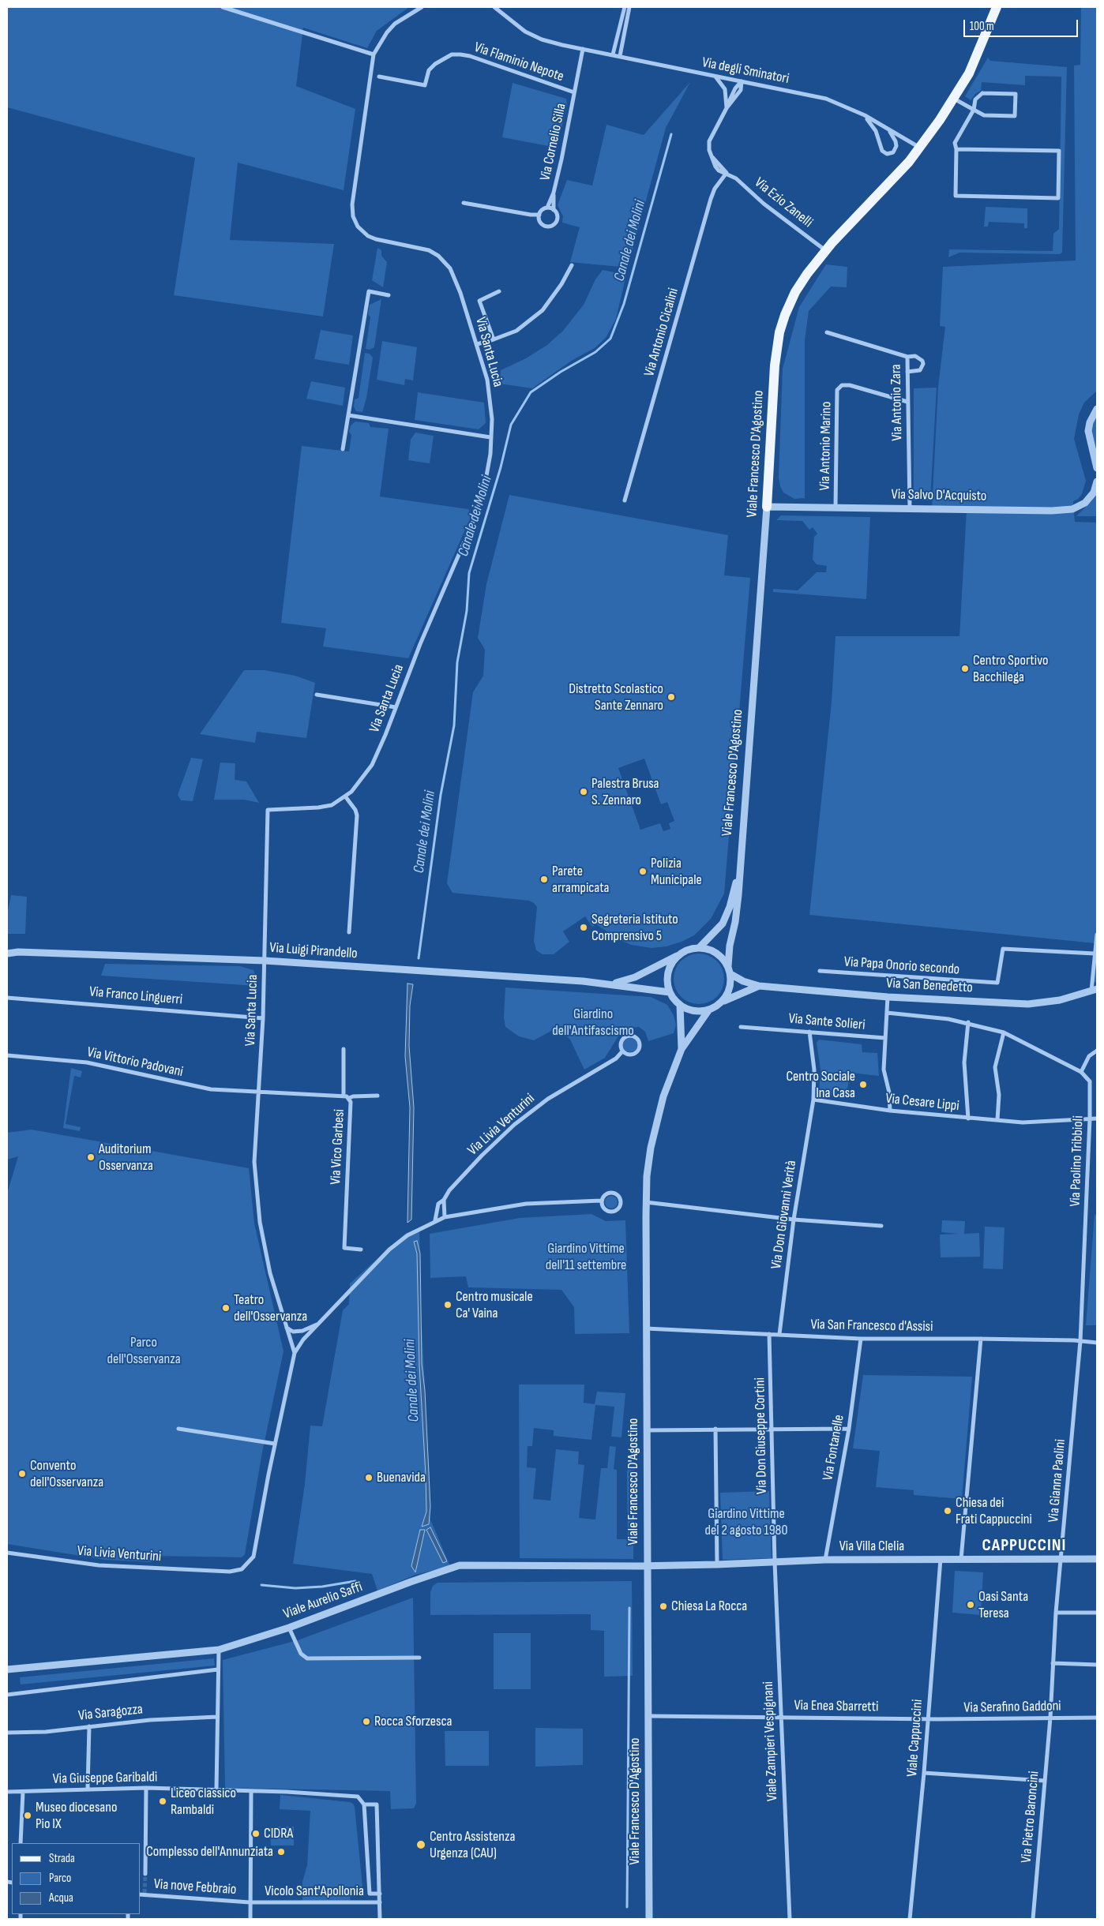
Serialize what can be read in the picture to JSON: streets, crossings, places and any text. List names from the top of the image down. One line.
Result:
{"streets":{"main road":["Viale Francesco D'Agostino"],"street":["Via Flaminio Nepote","Via degli Sminatori","Via Cornelio Silla","Via Ezio Zanelli","Via Antonio Cicalini","Via Santa Lucia","Via Antonio Zara","Via Antonio Marino","Via Salvo D'Acquisto","Via Luigi Pirandello","Via Papa Onorio secondo","Via San Benedetto","Via Franco Linguerri","Via Sante Solieri","Via Vittorio Padovani","Via Cesare Lippi","Via Livia Venturini","Via Vico Garbesi","Via Paolino Tribbioli","Via Don Giovanni Verità","Via San Francesco d'Assisi","Via Don Giuseppe Cortini","Via Fontanelle","Via Gianna Paolini","Via Villa Clelia","Viale Aurelio Saffi","Via Enea Sbarretti","Via Serafino Gaddoni","Via Saragozza","Viale Cappuccini","Viale Zampieri Vespignani","Via Giuseppe Garibaldi","Via Pietro Baroncini","Via nove Febbraio","Vicolo Sant'Apollonia"]},"crossings":[["Via Flaminio Nepote","Via Cornelio Silla"],["Via degli Sminatori","Via Cornelio Silla"],["Via degli Sminatori","Viale Francesco D'Agostino"],["Via Ezio Zanelli","Via Antonio Cicalini"],["Via Ezio Zanelli","Viale Francesco D'Agostino"],["Via Santa Lucia","Via Luigi Pirandello"],["Via Santa Lucia","Via Franco Linguerri"],["Via Santa Lucia","Via Vittorio Padovani"],["Via Santa Lucia","Via Livia Venturini"],["Via Santa Lucia","Via Vico Garbesi"],["Via Antonio Zara","Via Antonio Marino"],["Via Antonio Zara","Via Salvo D'Acquisto"],["Via Antonio Marino","Via Salvo D'Acquisto"],["Viale Francesco D'Agostino","Via Salvo D'Acquisto"],["Viale Francesco D'Agostino","Via Luigi Pirandello"],["Viale Francesco D'Agostino","Via San Benedetto"],["Viale Francesco D'Agostino","Via San Francesco d'Assisi"],["Viale Francesco D'Agostino","Via Villa Clelia"],["Viale Francesco D'Agostino","Viale Aurelio Saffi"],["Viale Francesco D'Agostino","Via Enea Sbarretti"],["Via Luigi Pirandello","Via San Benedetto"],["Via San Benedetto","Via Sante Solieri"],["Via Vittorio Padovani","Via Vico Garbesi"],["Via Cesare Lippi","Via Paolino Tribbioli"],["Via Cesare Lippi","Via Don Giovanni Verità"],["Via Paolino Tribbioli","Via San Francesco d'Assisi"],["Via Paolino Tribbioli","Via Gianna Paolini"],["Via Don Giovanni Verità","Via San Francesco d'Assisi"],["Via San Francesco d'Assisi","Via Don Giuseppe Cortini"],["Via San Francesco d'Assisi","Via Fontanelle"],["Via San Francesco d'Assisi","Via Gianna Paolini"],["Via Don Giuseppe Cortini","Via Villa Clelia"],["Via Don Giuseppe Cortini","Viale Zampieri Vespignani"],["Via Fontanelle","Via Villa Clelia"],["Via Gianna Paolini","Via Villa Clelia"],["Via Gianna Paolini","Via Serafino Gaddoni"],["Via Gianna Paolini","Via Pietro Baroncini"],["Via Villa Clelia","Viale Aurelio Saffi"],["Via Villa Clelia","Viale Cappuccini"],["Via Villa Clelia","Viale Zampieri Vespignani"],["Via Enea Sbarretti","Via Serafino Gaddoni"],["Via Enea Sbarretti","Viale Cappuccini"],["Via Enea Sbarretti","Viale Zampieri Vespignani"],["Via Serafino Gaddoni","Viale Cappuccini"],["Via Serafino Gaddoni","Via Pietro Baroncini"],["Via nove Febbraio","Vicolo Sant'Apollonia"]],"districts":["CAPPUCCINI"],"water":["Canale dei Molini"],"parks":["Giardino dell'Antifascismo","Giardino Vittime dell'11 settembre","Parco dell'Osservanza","Giardino Vittime del 2 agosto 1980"],"places":["Centro Sportivo Bacchilega","Distretto Scolastico Sante Zennaro","Palestra Brusa S. Zennaro","Polizia Municipale","Parete arrampicata","Segreteria Istituto Comprensivo 5","Centro Sociale Ina Casa","Auditorium Osservanza","Centro musicale Ca' Vaina","Teatro dell'Osservanza","Convento dell'Osservanza","Buenavida","Chiesa dei Frati Cappuccini","Oasi Santa Teresa","Chiesa La Rocca","Rocca Sforzesca","Liceo classico Rambaldi","Museo diocesano Pio IX","CIDRA","Centro Assistenza Urgenza (CAU)","Complesso dell'Annunziata"],"legend":["Strada","Parco","Acqua"],"scale_bar":"100 m"}
